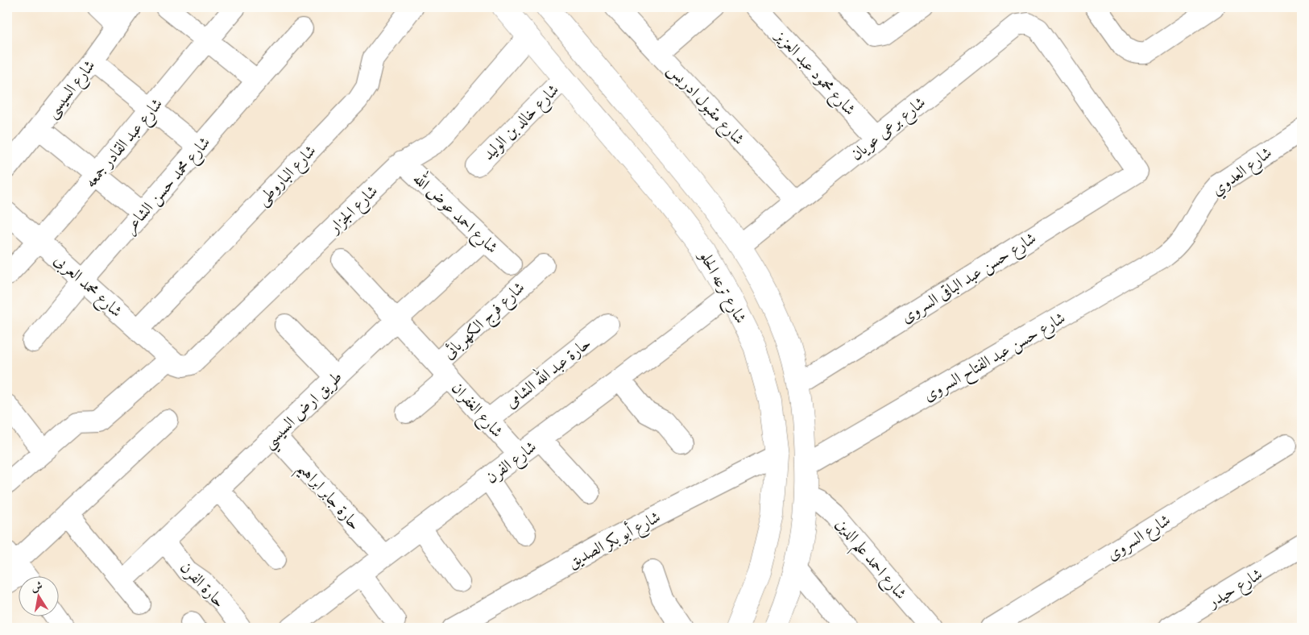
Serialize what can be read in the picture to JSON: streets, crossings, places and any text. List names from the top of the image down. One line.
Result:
{"streets":{"street":["شارع محمود عبد العزيز","شارع السيسى","شارع مقبول ادريس","شارع خالد بن الوليد","شارع برعى عويان","شارع عبد القادر جمعه","شارع العدوي","شارع الباروطى","شارع محمد حسن الشاعر","شارع الجزار","شارع احمد عوض الله","شارع حسن عبد الباقى السروى","شارع محمد العربى","شارع ترعه الحلو","شارع فرج الكهربائى","شارع حسن عبد الفتاح السروى","حارة عبد الله الشامى","طريق ارض السيسي","شارع الغفران","شارع الفرن","حارة جابر ابراهيم","شارع السروى","شارع أبو بكر الصديق","شارع احمد علم الدين","حارة الفرن","شارع حيدر"]},"crossings":[["شارع محمود عبد العزيز","شارع برعى عويان"],["شارع مقبول ادريس","شارع برعى عويان"],["شارع خالد بن الوليد","شارع ترعه الحلو"],["شارع برعى عويان","شارع حسن عبد الباقى السروى"],["شارع برعى عويان","شارع ترعه الحلو"],["شارع عبد القادر جمعه","شارع محمد العربى"],["شارع العدوي","شارع حسن عبد الفتاح السروى"],["شارع الباروطى","شارع محمد العربى"],["شارع محمد حسن الشاعر","شارع محمد العربى"],["شارع الجزار","شارع احمد عوض الله"],["شارع الجزار","شارع محمد العربى"],["شارع الجزار","شارع ترعه الحلو"],["شارع احمد عوض الله","طريق ارض السيسي"],["شارع حسن عبد الباقى السروى","شارع ترعه الحلو"],["شارع ترعه الحلو","شارع حسن عبد الفتاح السروى"],["شارع ترعه الحلو","شارع الفرن"],["شارع ترعه الحلو","شارع أبو بكر الصديق"],["شارع ترعه الحلو","شارع احمد علم الدين"],["شارع فرج الكهربائى","طريق ارض السيسي"],["شارع فرج الكهربائى","شارع الغفران"],["حارة عبد الله الشامى","شارع الغفران"],["طريق ارض السيسي","حارة جابر ابراهيم"],["طريق ارض السيسي","حارة الفرن"],["شارع الغفران","شارع الفرن"],["شارع الفرن","حارة جابر ابراهيم"]],"north":"top"}
